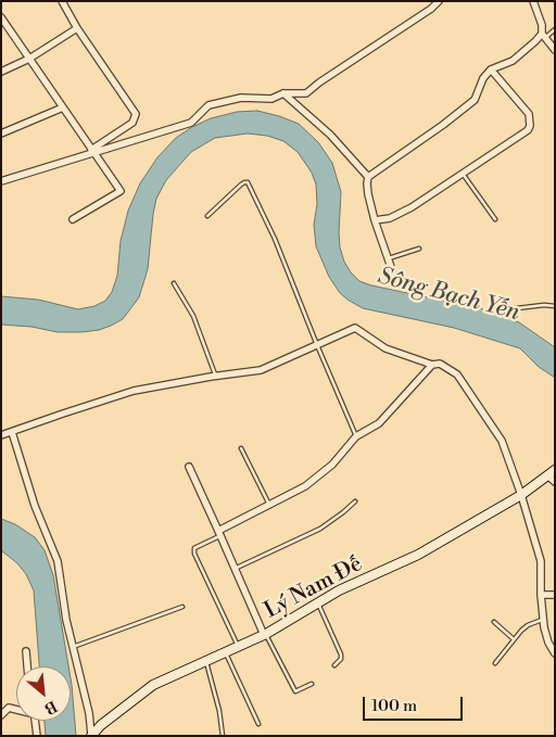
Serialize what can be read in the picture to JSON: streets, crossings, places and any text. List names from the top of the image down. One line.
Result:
{"streets":{"street":["Lý Nam Đế"]},"water":["Sông Bạch Yến"],"scale_bar":"100 m","north":"bottom right"}
